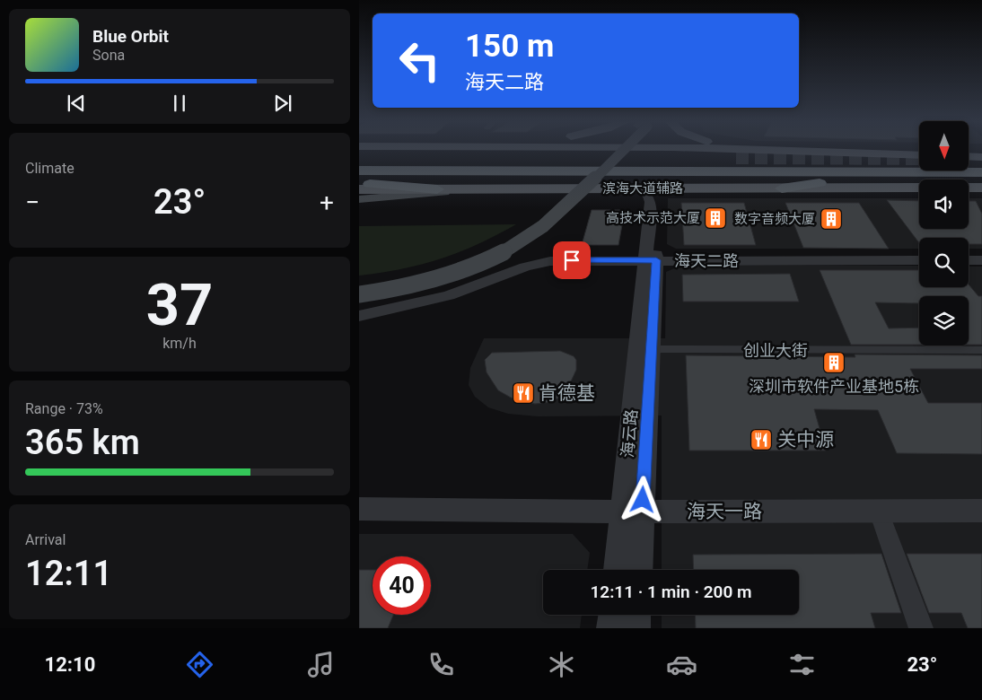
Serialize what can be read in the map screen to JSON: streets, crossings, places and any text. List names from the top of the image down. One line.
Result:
{"streets":{"main road":["滨海大道辅路"],"street":["海天二路","创业大街","海云路","海天一路"]},"crossings":[["滨海大道辅路","海云路"],["海天二路","海云路"],["创业大街","海云路"],["海云路","海天一路"]],"places":{"building":["高技术示范大厦","数字音频大厦","深圳市软件产业基地5栋"],"restaurant":["肯德基","关中源"]},"north":"bottom","page":{"turn":["150 m","海天二路"],"song":["Blue Orbit","Sona"],"tile":["Climate",["37","km/h"],["Range · 73%","365 km"],["Arrival","12:11"]],"heat":["−","23°","+"],"limit":"40","trip":"12:11 · 1 min · 200 m","tabs":["12:10","23°"]}}
